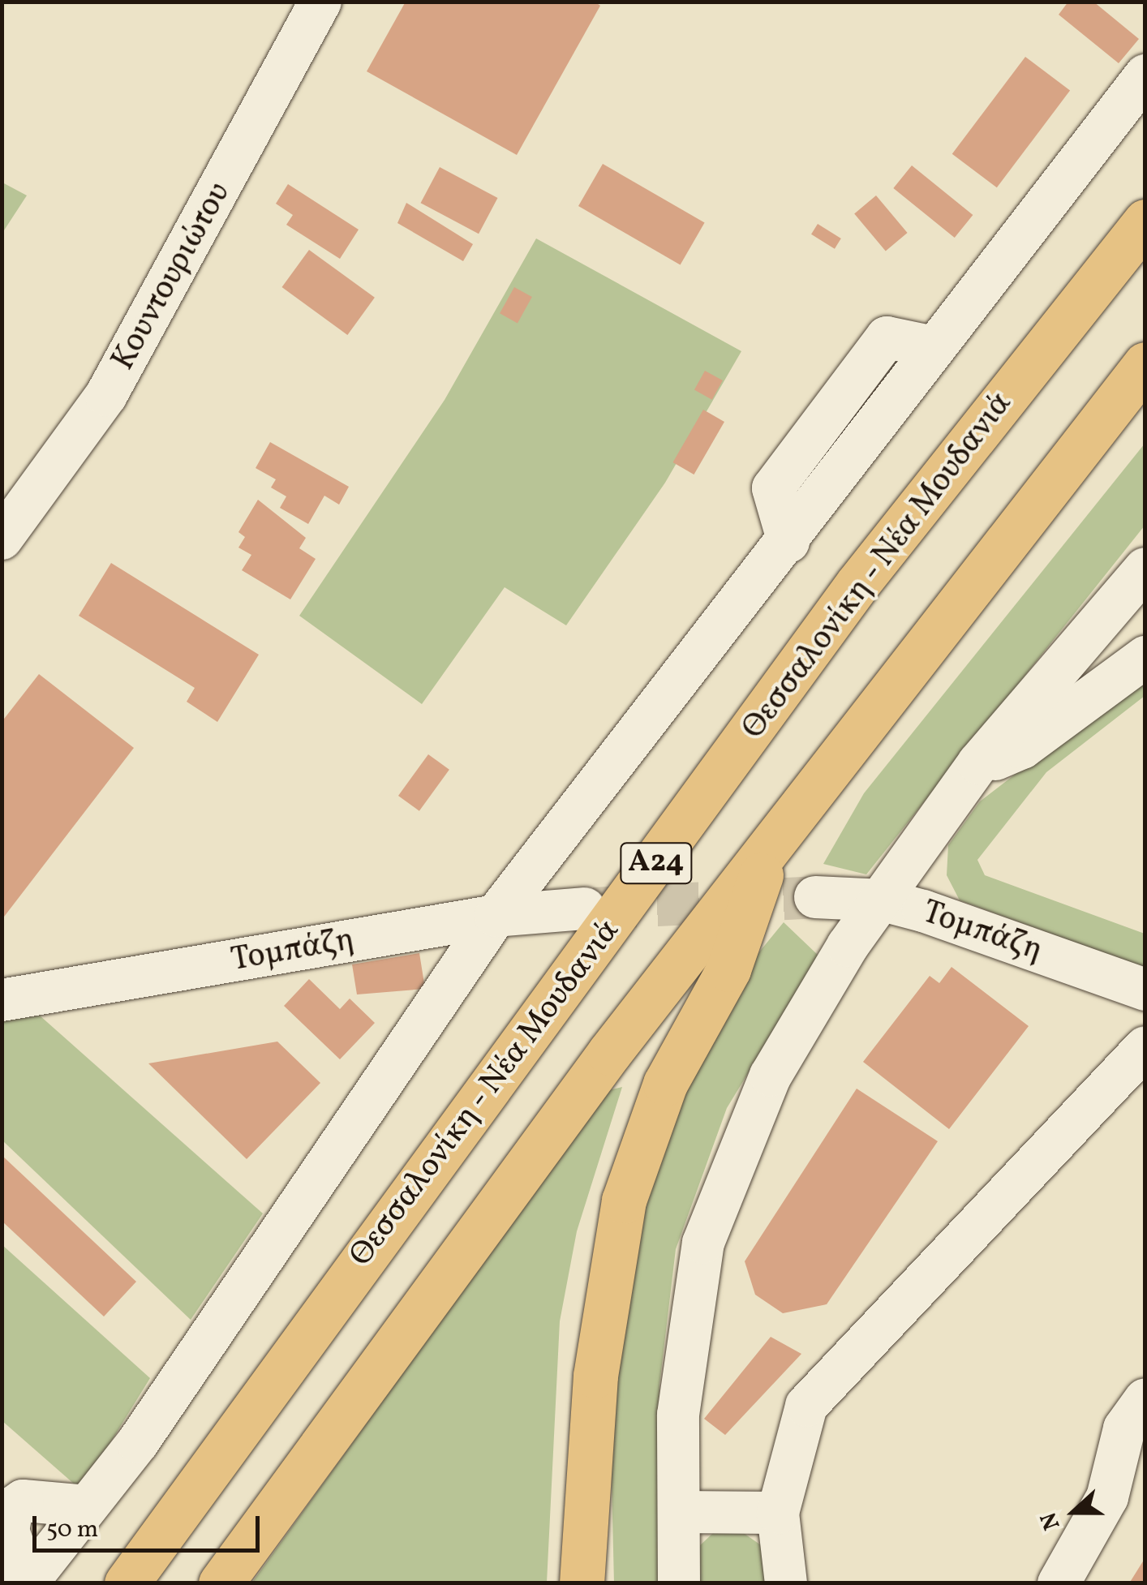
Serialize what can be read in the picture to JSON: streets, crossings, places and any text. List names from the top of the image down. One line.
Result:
{"streets":{"highway":["Θεσσαλονίκη - Νέα Μουδανιά","Α24"],"street":["Κουντουριώτου","Τομπάζη"]},"crossings":[["Θεσσαλονίκη - Νέα Μουδανιά","Α24"]],"scale_bar":"50 m","north":"left"}
